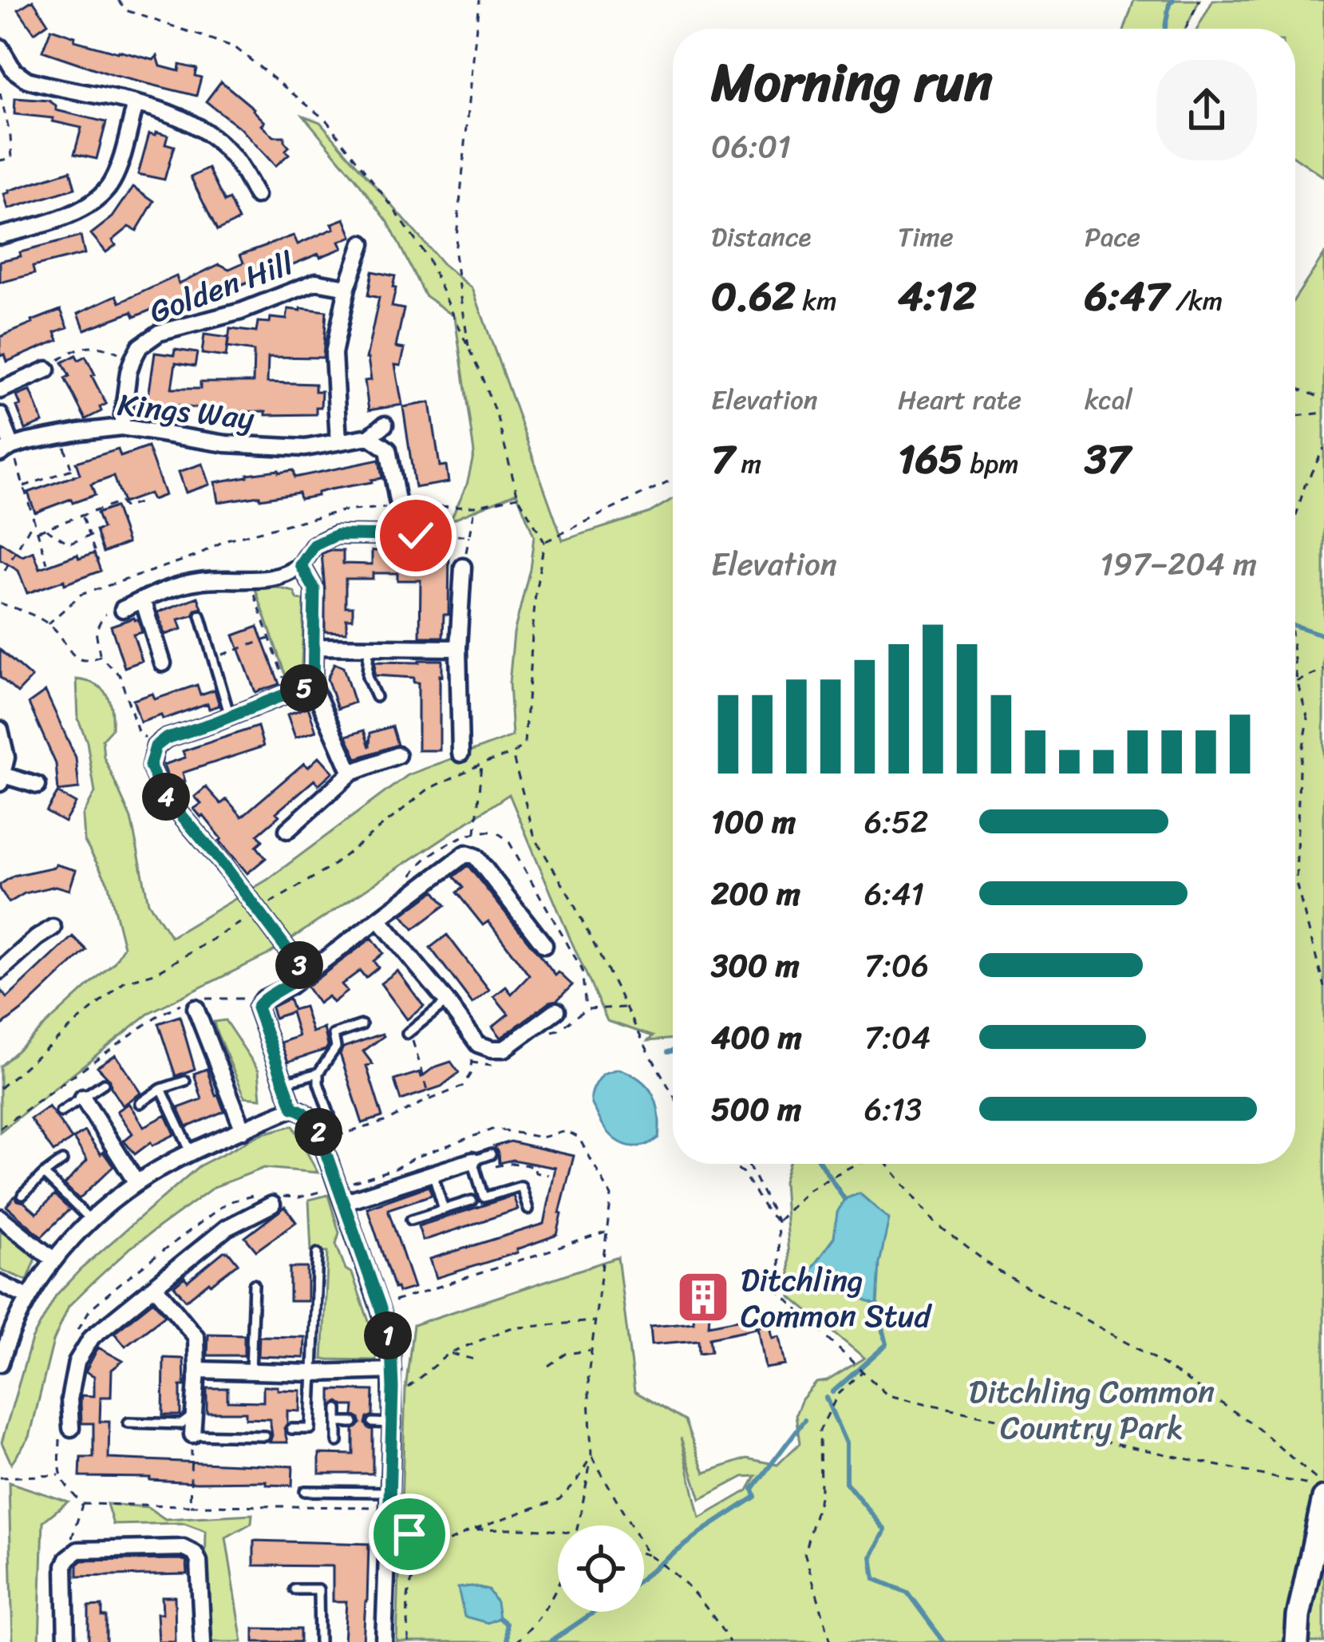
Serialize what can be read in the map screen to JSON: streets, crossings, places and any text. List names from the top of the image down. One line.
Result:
{"streets":{"street":["Golden Hill","Kings Way"]},"crossings":[["Golden Hill","Kings Way"]],"parks":["Ditchling Common Country Park"],"places":{"building":["Ditchling Common Stud"]},"page":{"heading":["Morning run","06:01"],"stats":[["Distance","0.62 km"],["Time","4:12"],["Pace","6:47 /km"],["Elevation","7 m"],["Heart rate","165 bpm"],["kcal","37"]],"chart":["Elevation","197–204 m"],"pins":["5","4","3","2","1"],"list":[{"name":"100 m","note":"6:52"},{"name":"200 m","note":"6:41"},{"name":"300 m","note":"7:06"},{"name":"400 m","note":"7:04"},{"name":"500 m","note":"6:13"}]}}
